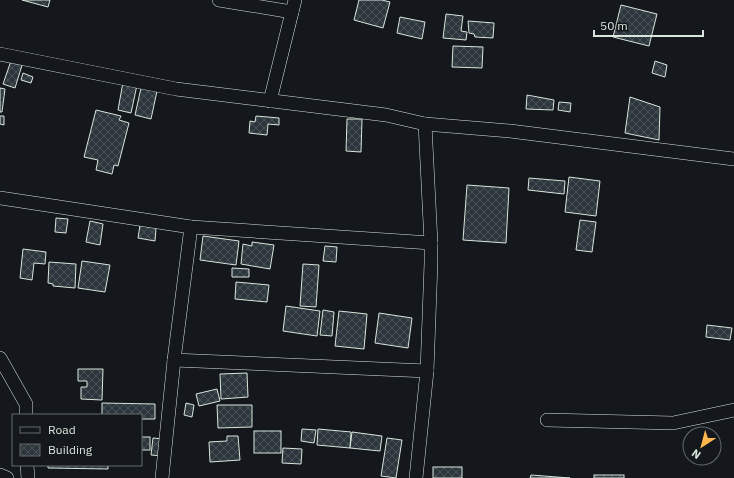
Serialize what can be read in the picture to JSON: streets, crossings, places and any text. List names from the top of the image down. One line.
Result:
{"legend":["Road","Building"],"scale_bar":"50 m","north":"bottom left"}
